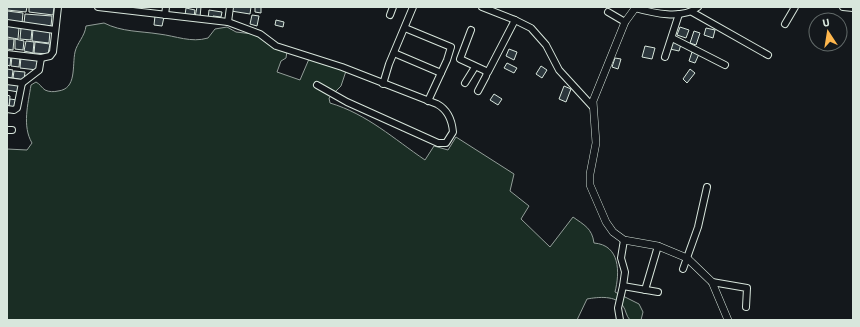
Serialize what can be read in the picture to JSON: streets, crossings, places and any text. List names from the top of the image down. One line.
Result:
{"north":"top"}
